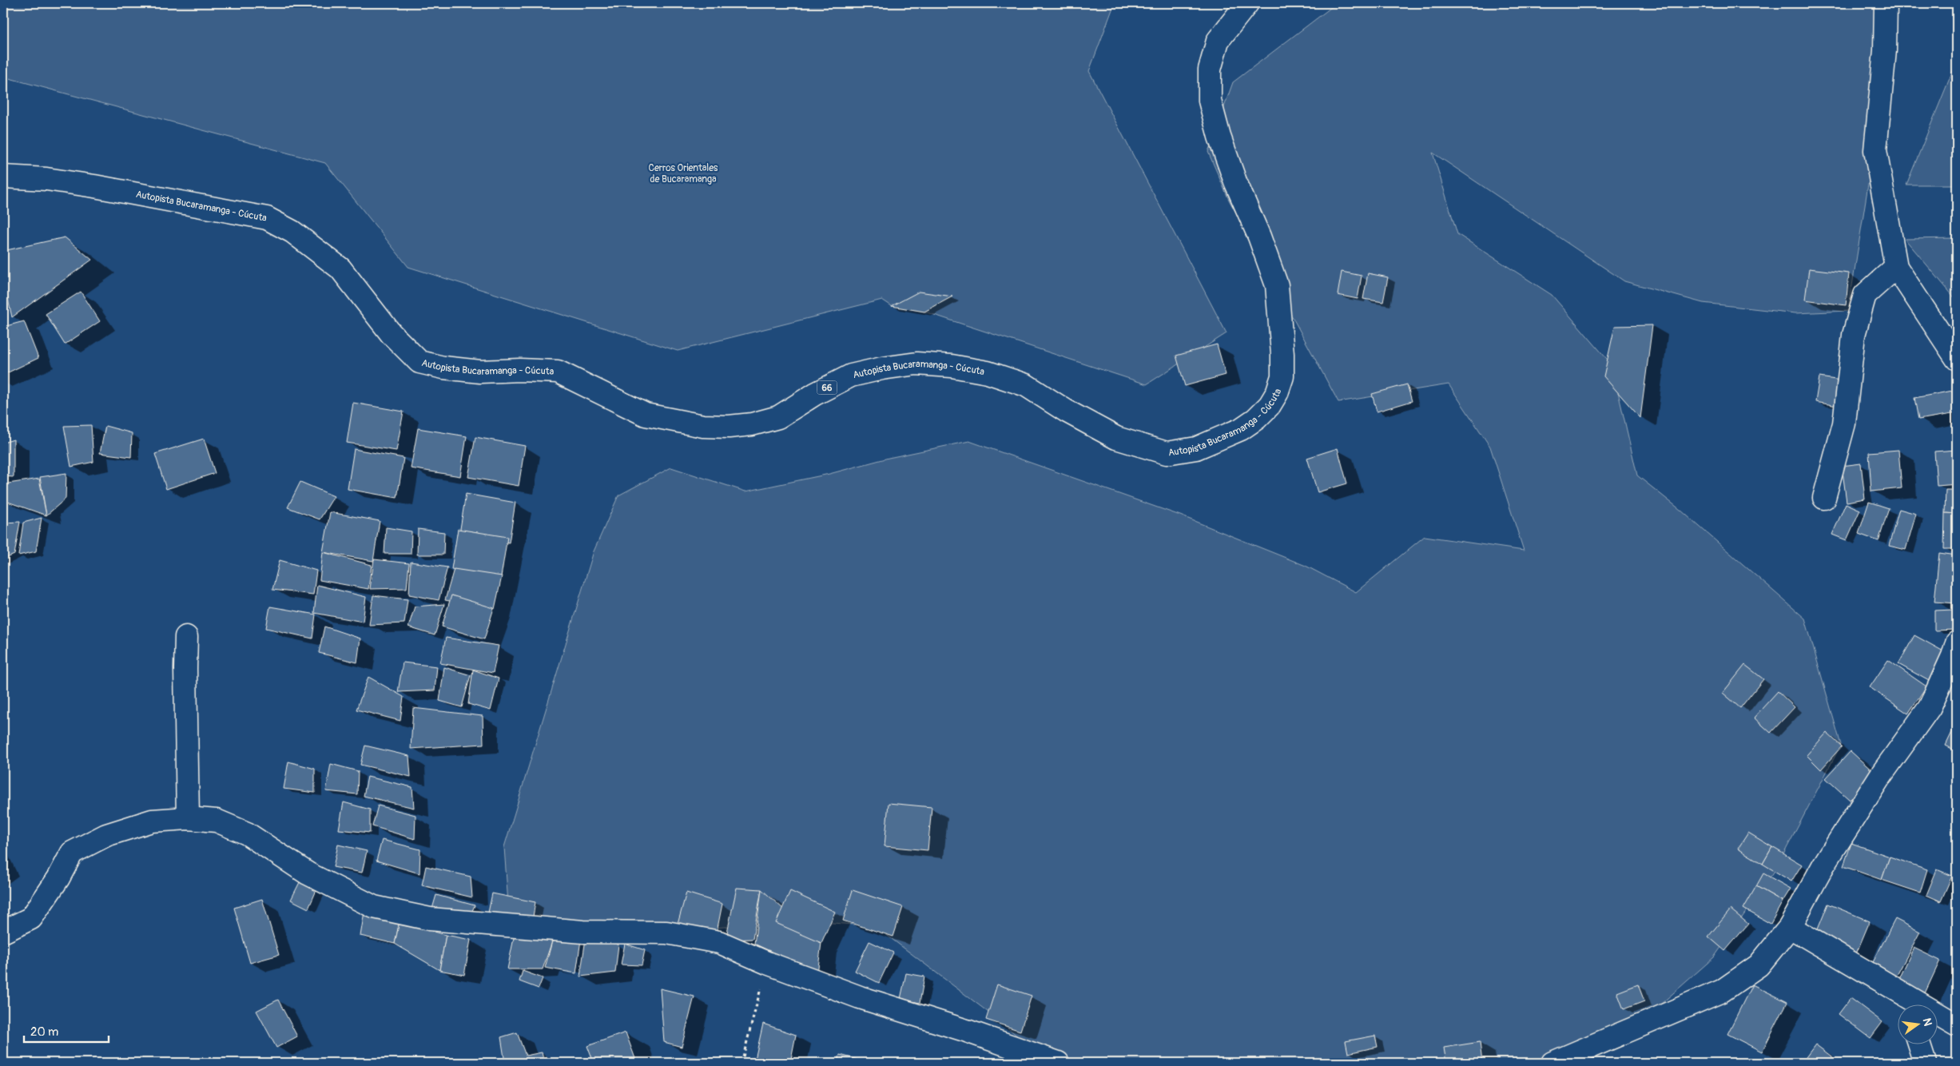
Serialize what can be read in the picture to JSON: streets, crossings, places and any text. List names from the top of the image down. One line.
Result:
{"streets":{"main road":["Autopista Bucaramanga - Cúcuta","66"]},"parks":["Cerros Orientales de Bucaramanga"],"scale_bar":"20 m","north":"right"}
